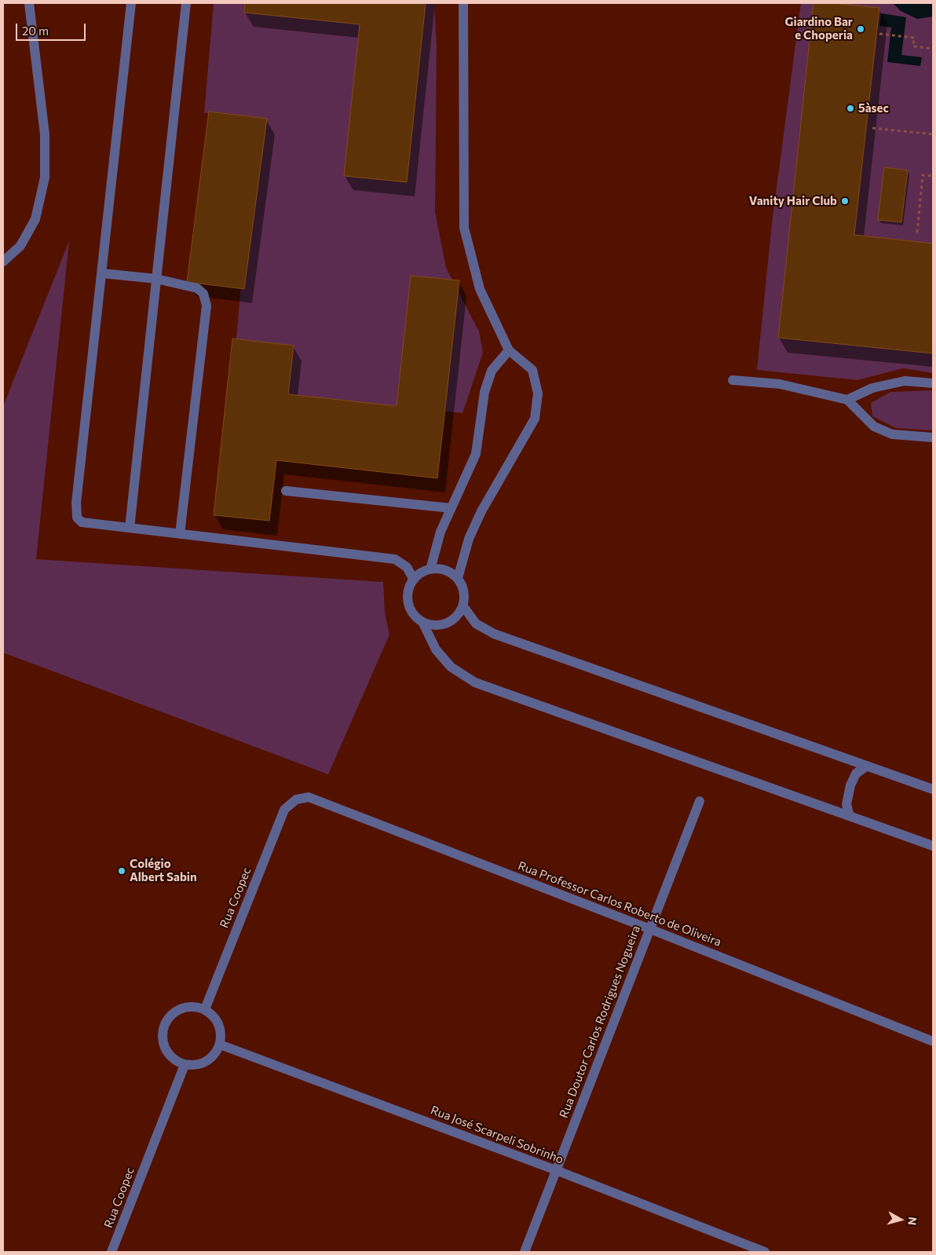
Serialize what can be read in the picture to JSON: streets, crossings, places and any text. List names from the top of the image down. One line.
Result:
{"streets":{"street":["Rua Coopec","Rua Professor Carlos Roberto de Oliveira","Rua Doutor Carlos Rodrigues Nogueira","Rua José Scarpeli Sobrinho"]},"crossings":[["Rua Coopec","Rua Professor Carlos Roberto de Oliveira"],["Rua Coopec","Rua José Scarpeli Sobrinho"],["Rua Professor Carlos Roberto de Oliveira","Rua Doutor Carlos Rodrigues Nogueira"],["Rua Doutor Carlos Rodrigues Nogueira","Rua José Scarpeli Sobrinho"]],"places":["Giardino Bar e Choperia","5àsec","Vanity Hair Club","Colégio Albert Sabin"],"scale_bar":"20 m","north":"right"}
